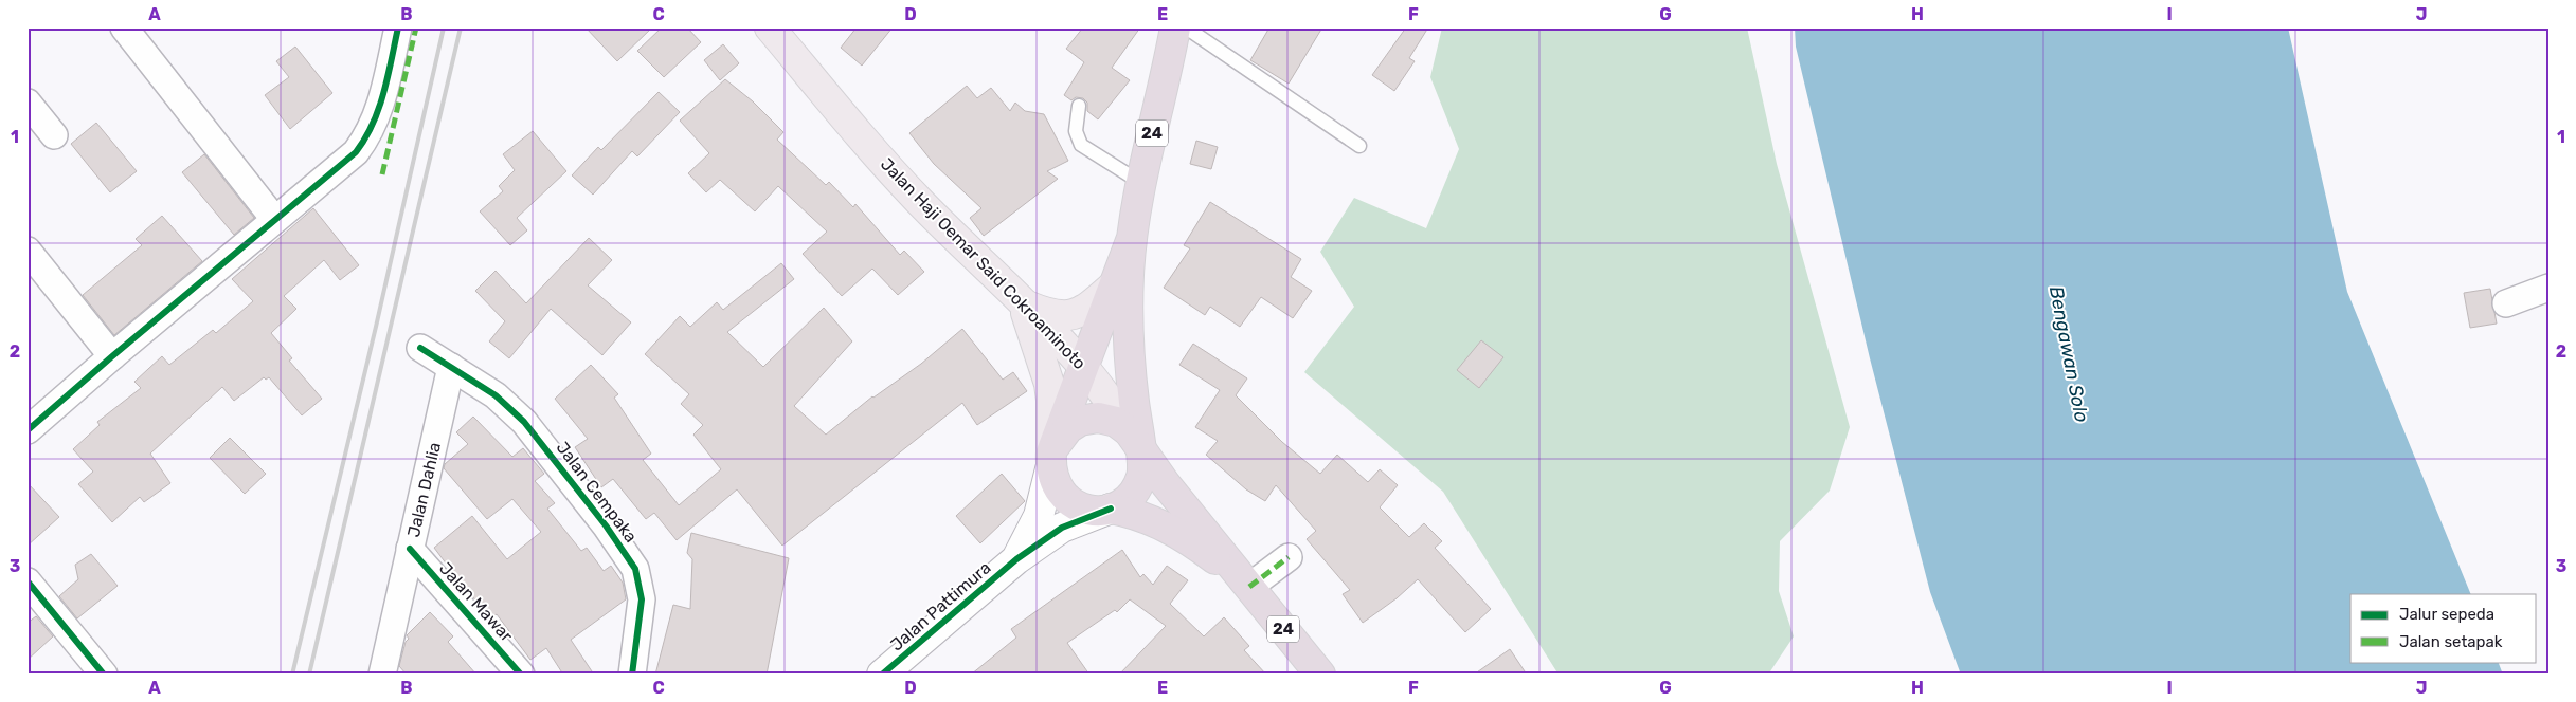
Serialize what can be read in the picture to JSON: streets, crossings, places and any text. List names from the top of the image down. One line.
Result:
{"streets":{"highway":["24"],"main road":["Jalan Haji Oemar Said Cokroaminoto"],"street":["Jalan Dahlia","Jalan Cempaka","Jalan Mawar","Jalan Pattimura"]},"crossings":[["24","Jalan Haji Oemar Said Cokroaminoto"],["24","Jalan Pattimura"],["Jalan Dahlia","Jalan Cempaka"],["Jalan Dahlia","Jalan Mawar"]],"water":["Bengawan Solo"],"legend":["Jalur sepeda","Jalan setapak"],"grid":{"columns":["A","B","C","D","E","F","G","H","I","J"],"rows":["1","2","3"]}}
